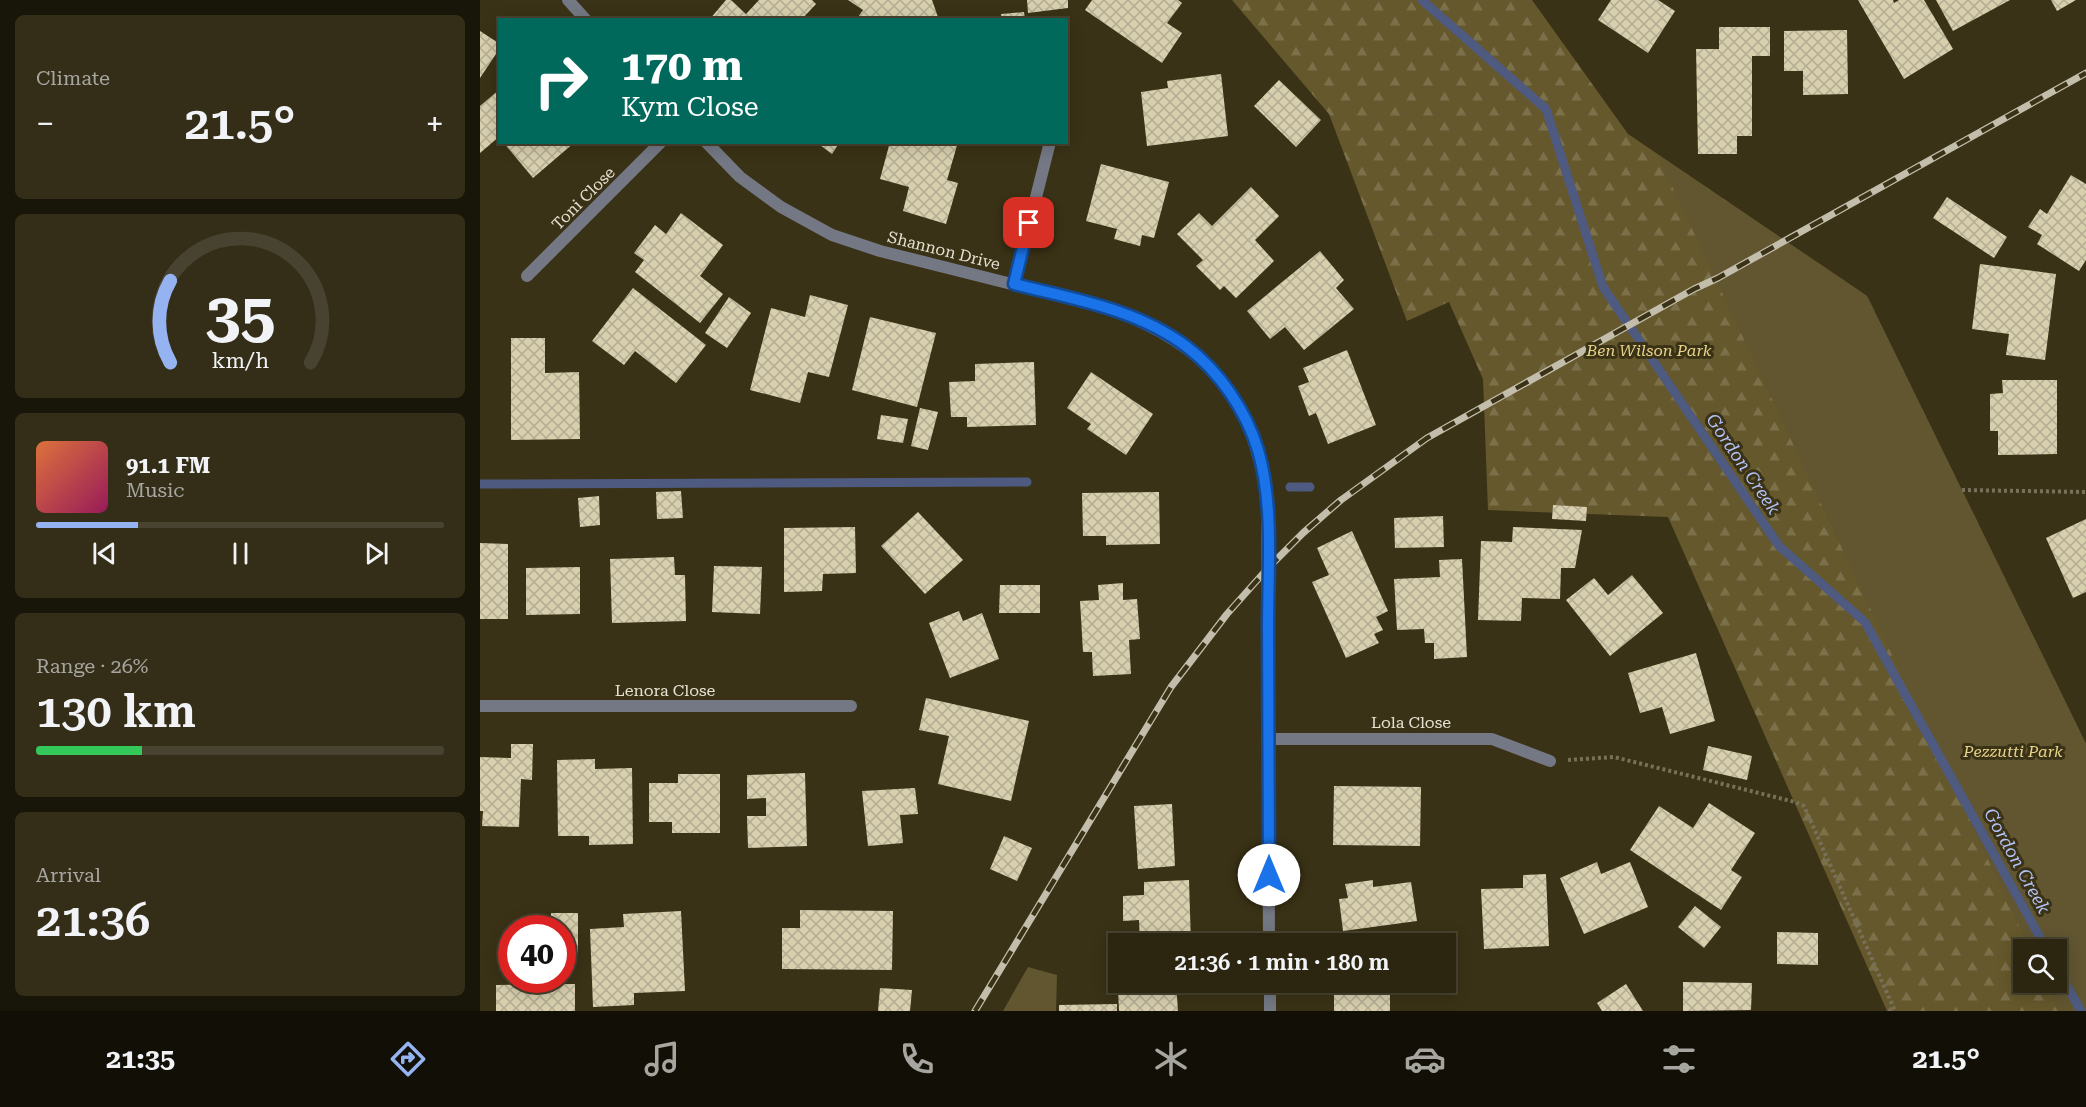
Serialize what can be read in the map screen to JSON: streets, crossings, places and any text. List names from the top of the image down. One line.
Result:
{"streets":{"street":["Toni Close","Shannon Drive","Lenora Close","Lola Close"]},"crossings":[["Shannon Drive","Lola Close"]],"water":["Gordon Creek"],"parks":["Ben Wilson Park","Pezzutti Park"],"page":{"tile":["Climate",["Range · 26%","130 km"],["Arrival","21:36"]],"turn":["170 m","Kym Close"],"heat":["−","21.5°","+"],"song":["91.1 FM","Music"],"limit":"40","trip":"21:36 · 1 min · 180 m","tabs":["21:35","21.5°"],"gauge":["35","km/h"]}}
